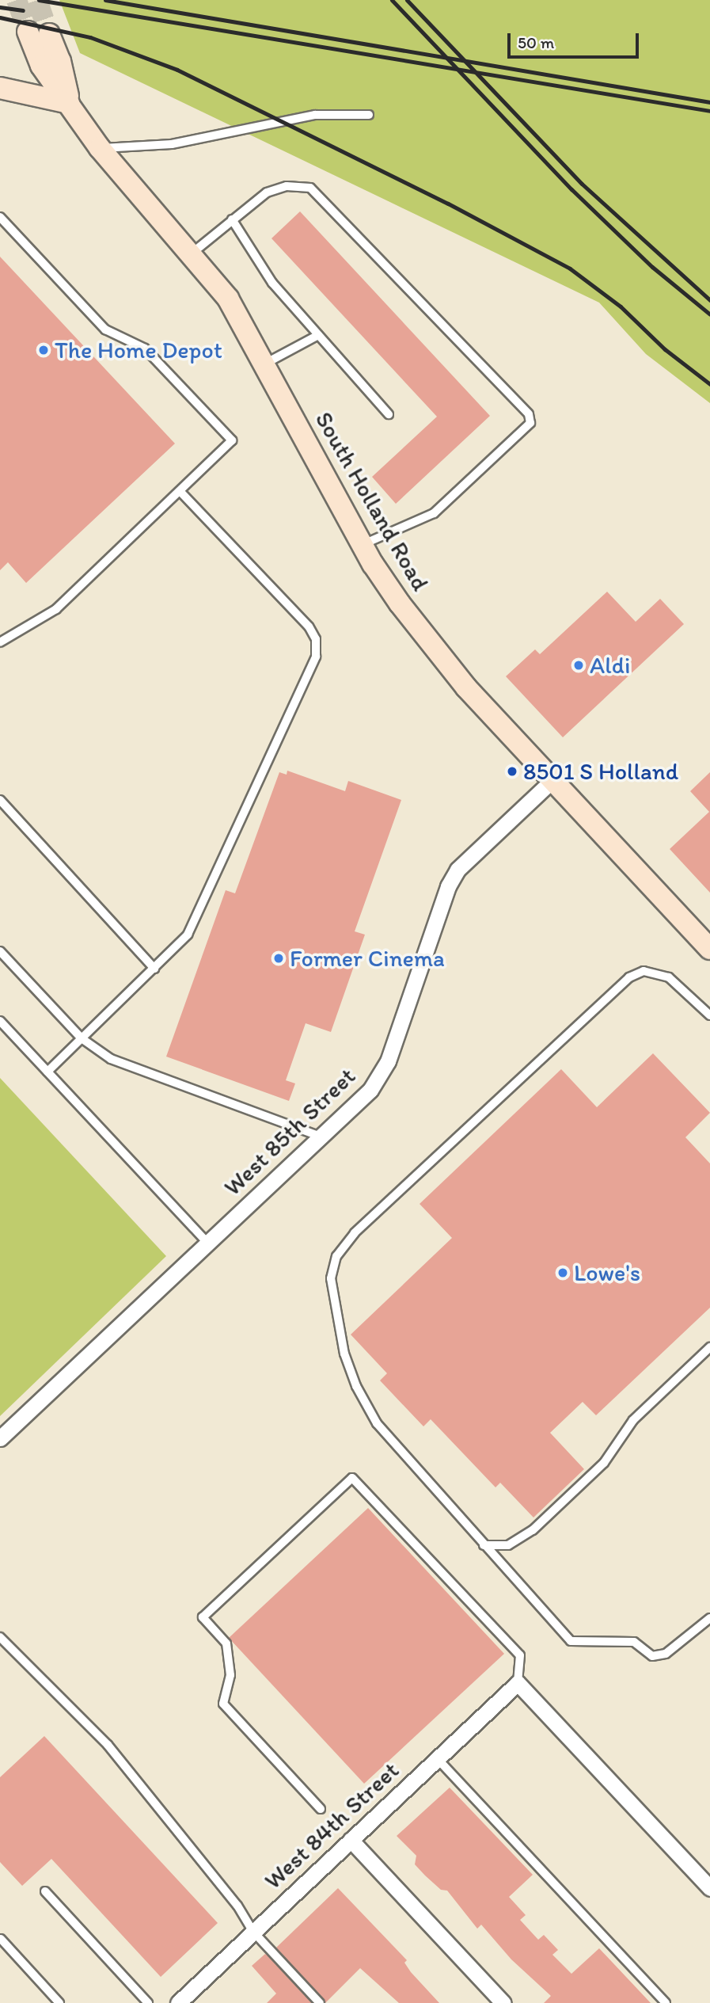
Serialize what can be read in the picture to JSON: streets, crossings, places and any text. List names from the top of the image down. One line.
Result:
{"streets":{"main road":["South Holland Road"],"street":["West 85th Street","West 84th Street"]},"crossings":[["South Holland Road","West 85th Street"]],"places":["The Home Depot","Aldi","8501 S Holland","Former Cinema","Lowe's"],"scale_bar":"50 m"}
